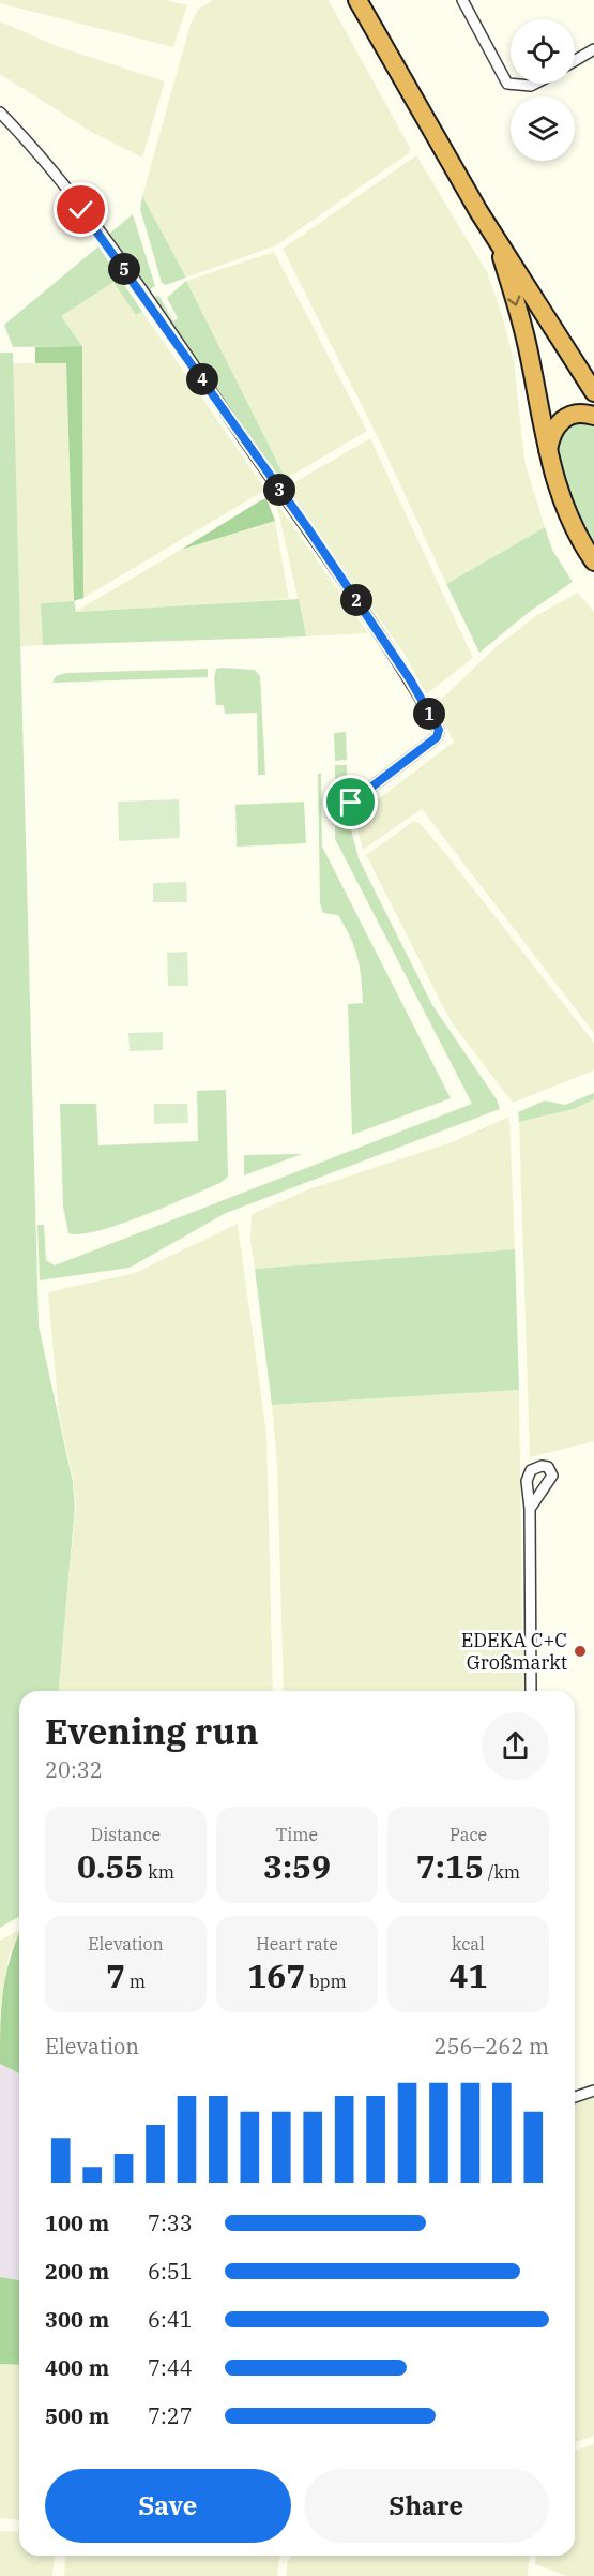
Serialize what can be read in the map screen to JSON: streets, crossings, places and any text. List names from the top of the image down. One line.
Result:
{"places":["EDEKA C+C Großmarkt"],"page":{"pins":["5","4","3","2","1"],"heading":["Evening run","20:32"],"stats":[["Distance","0.55 km"],["Time","3:59"],["Pace","7:15 /km"],["Elevation","7 m"],["Heart rate","167 bpm"],["kcal","41"]],"chart":["Elevation","256–262 m"],"list":[{"name":"100 m","note":"7:33"},{"name":"200 m","note":"6:51"},{"name":"300 m","note":"6:41"},{"name":"400 m","note":"7:44"},{"name":"500 m","note":"7:27"}],"buttons":["Save","Share"]}}
